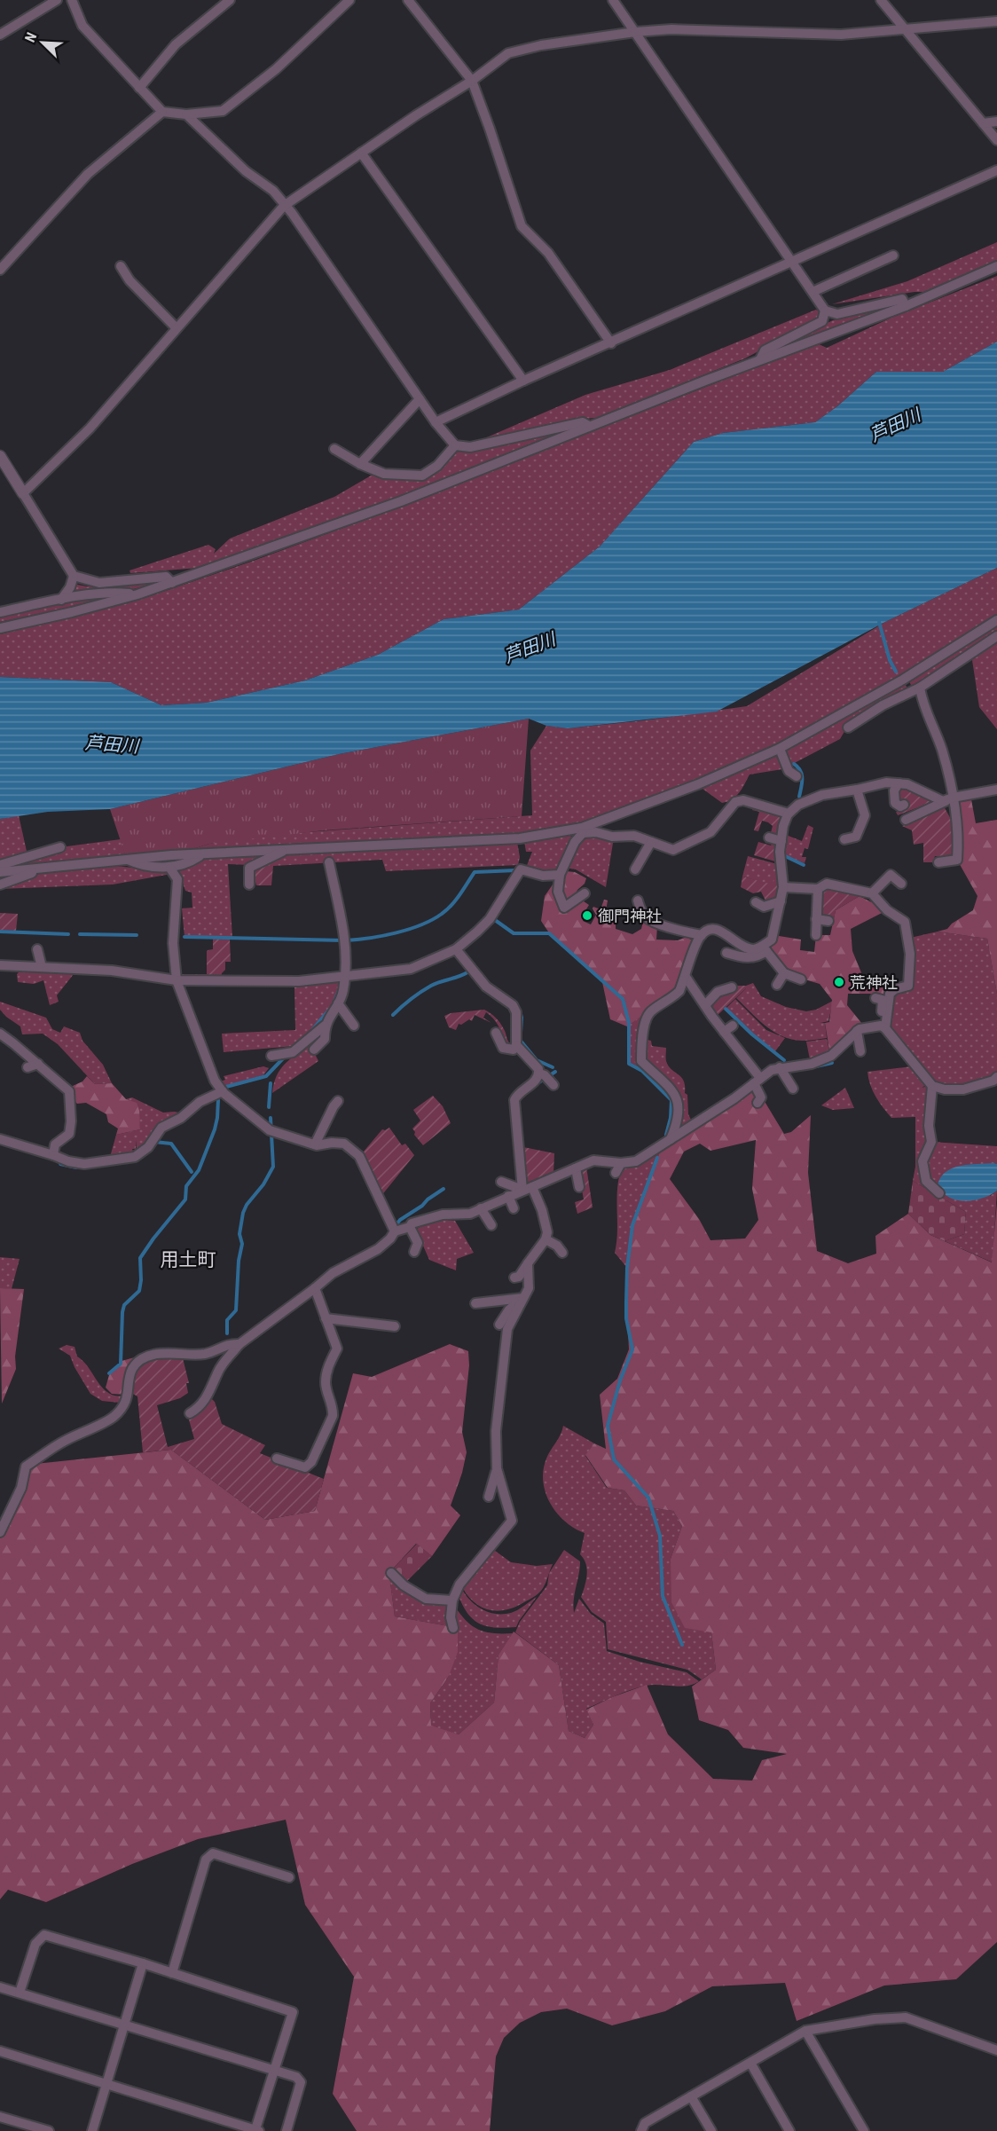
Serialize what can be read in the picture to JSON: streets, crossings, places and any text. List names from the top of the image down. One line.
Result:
{"districts":["用土町"],"water":["芦田川"],"places":["御門神社","荒神社"],"north":"top left"}
